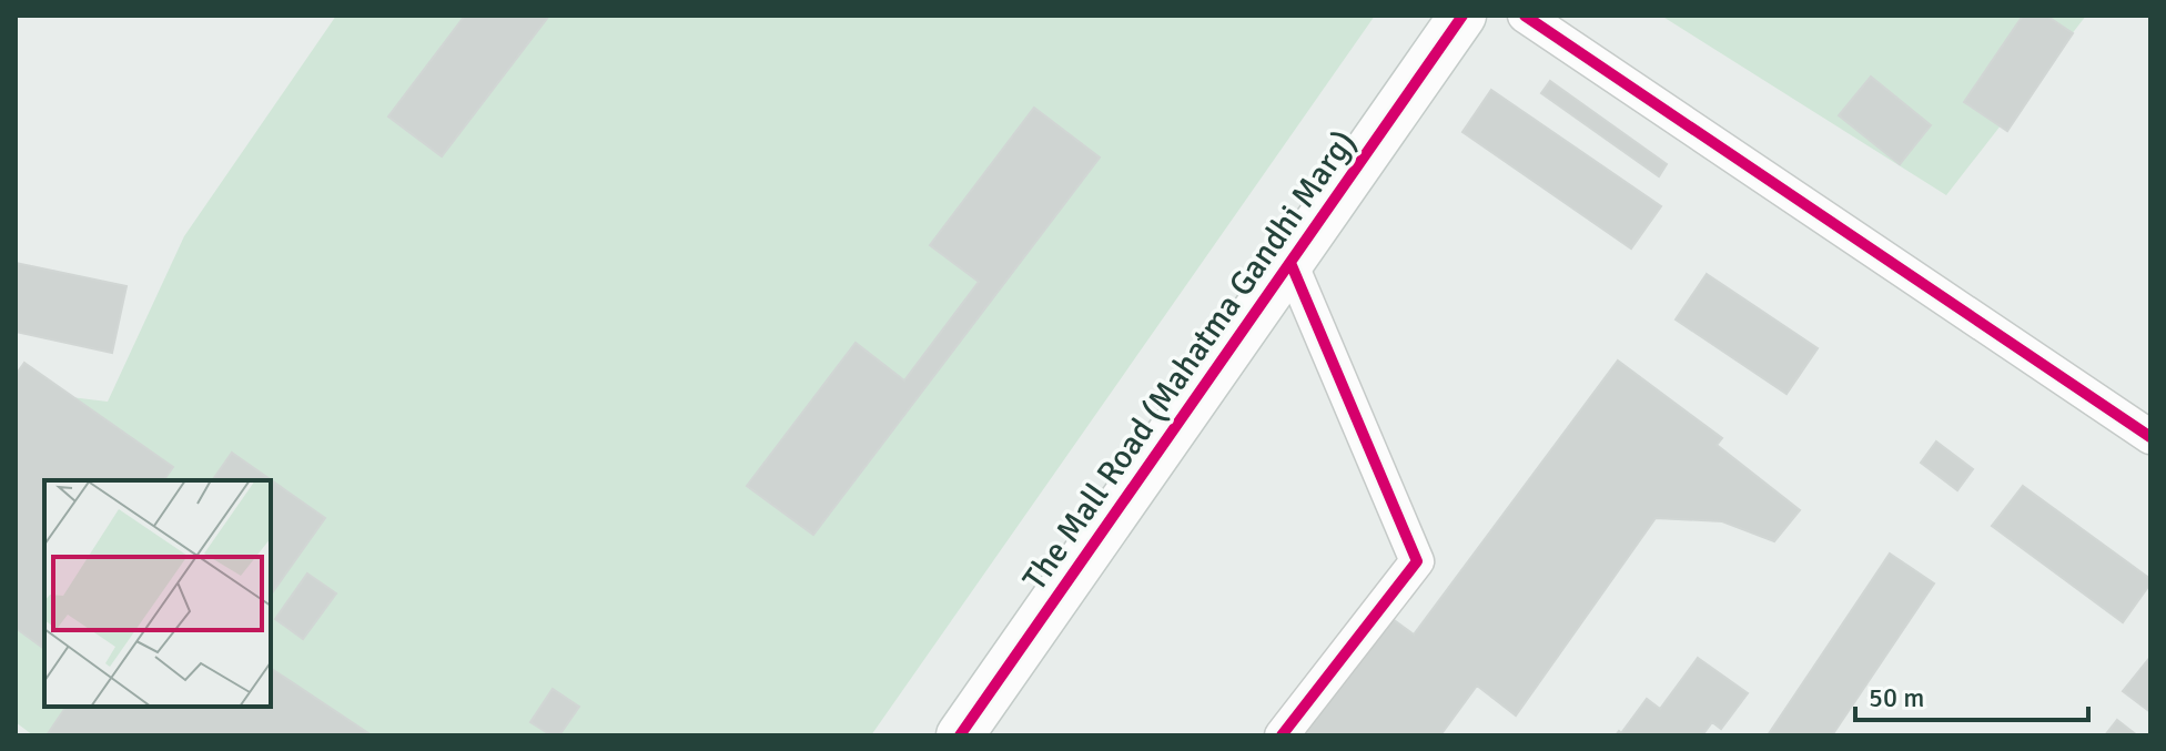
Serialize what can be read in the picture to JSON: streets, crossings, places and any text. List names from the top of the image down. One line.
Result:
{"streets":{"street":["The Mall Road (Mahatma Gandhi Marg)"]},"scale_bar":"50 m"}
